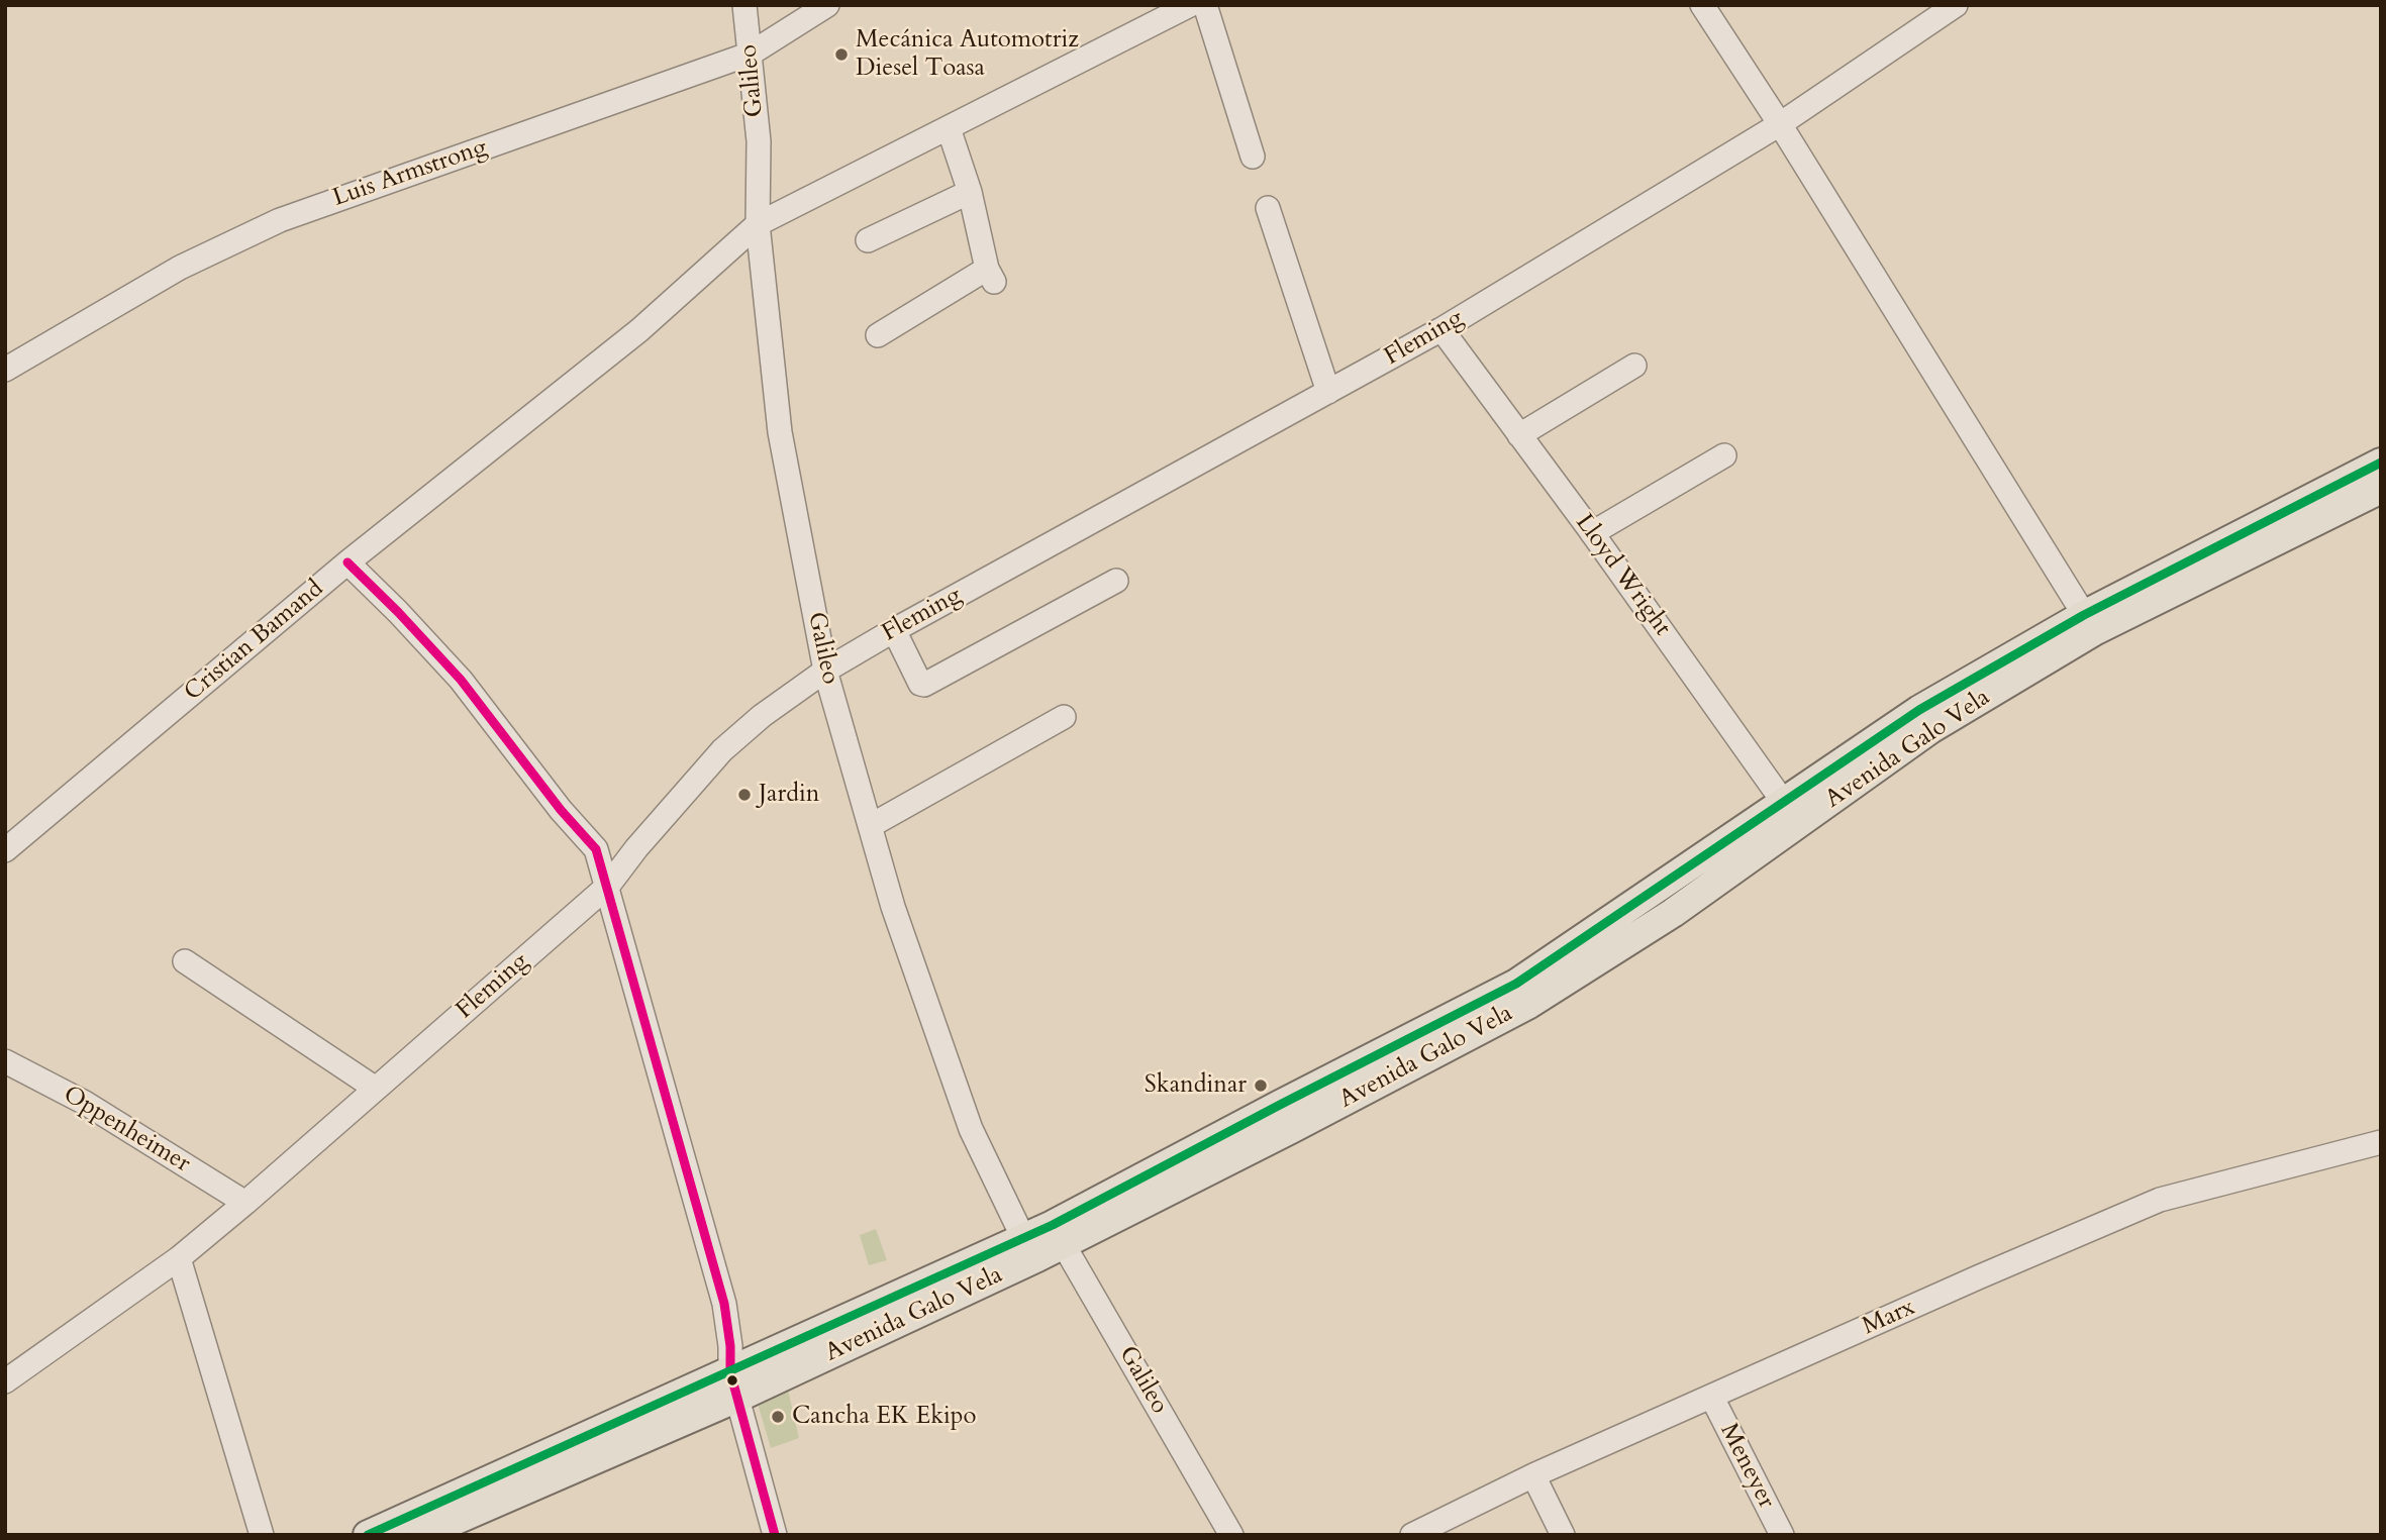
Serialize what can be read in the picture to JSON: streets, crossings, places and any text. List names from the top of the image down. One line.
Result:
{"streets":{"main road":["Avenida Galo Vela"],"street":["Galileo","Luis Armstrong","Fleming","Lloyd Wright","Cristian Bamand","Oppenheimer","Marx","Meneyer"]},"crossings":[["Galileo","Luis Armstrong"],["Galileo","Fleming"],["Galileo","Cristian Bamand"],["Galileo","Avenida Galo Vela"],["Fleming","Lloyd Wright"],["Fleming","Oppenheimer"],["Lloyd Wright","Avenida Galo Vela"],["Marx","Meneyer"]],"places":["Mecánica Automotriz Diesel Toasa","Jardin","Skandinar","Cancha EK Ekipo"]}
